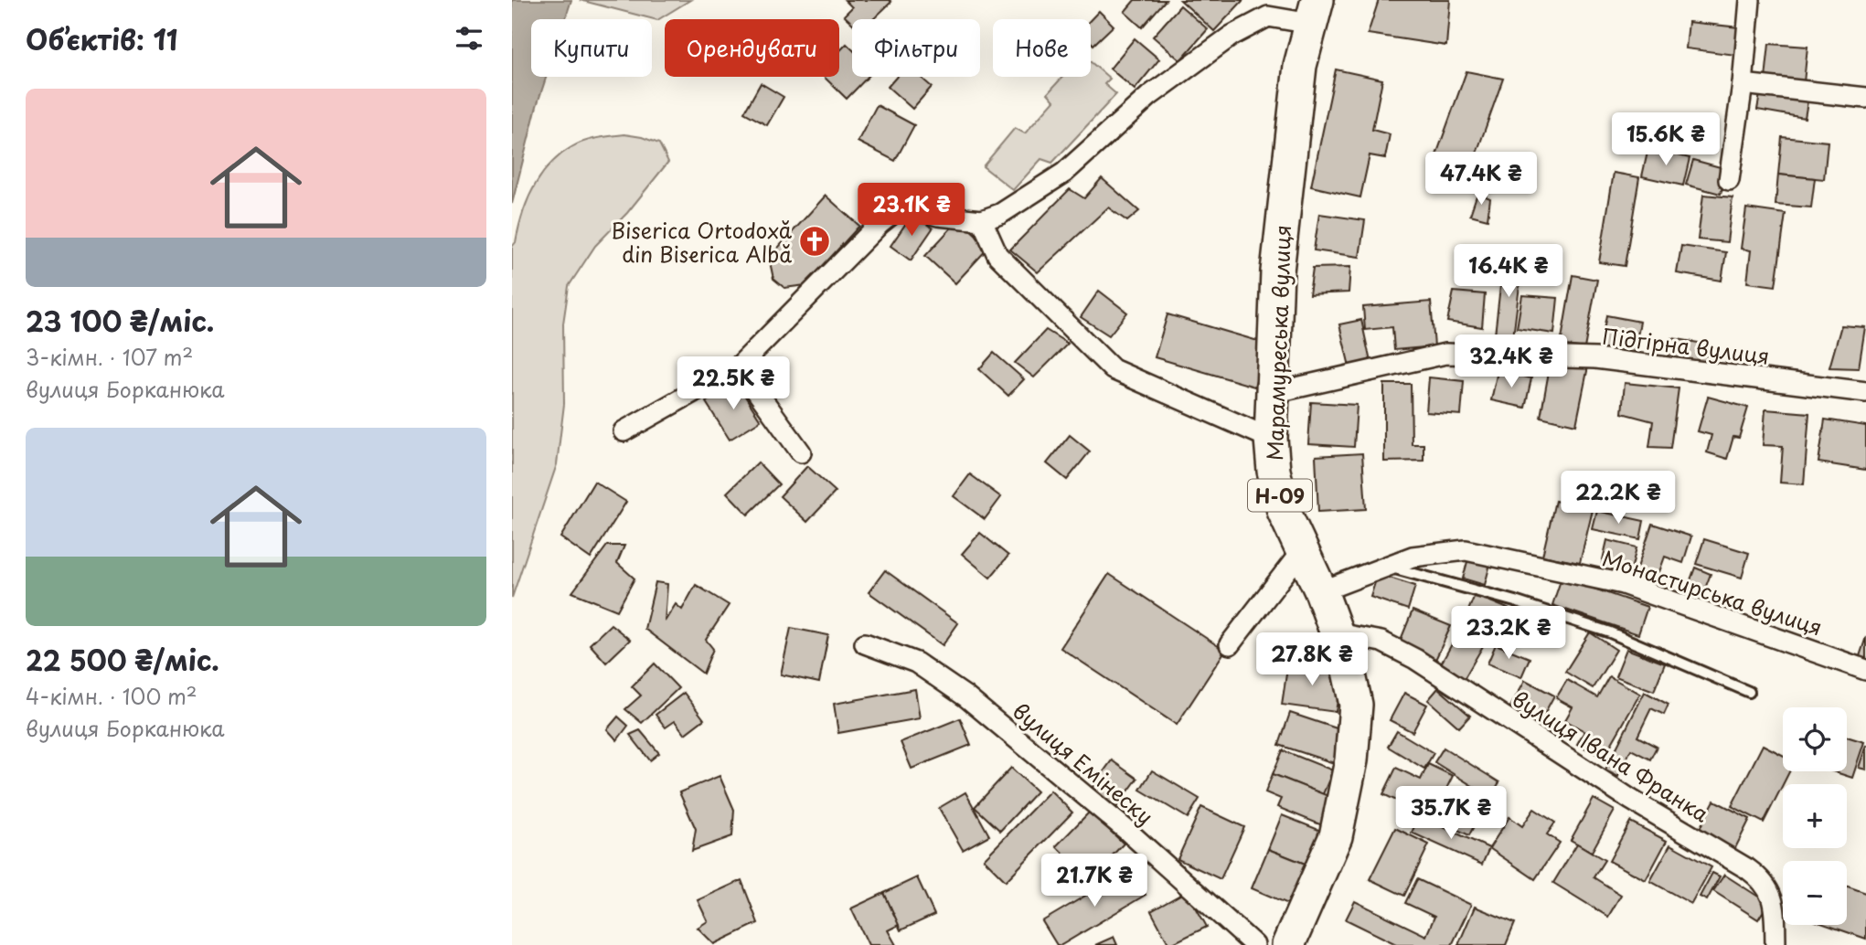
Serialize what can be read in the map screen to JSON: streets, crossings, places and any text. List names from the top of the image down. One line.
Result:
{"streets":{"main road":["Марамуреська вулиця","Н-09"],"street":["Підгірна вулиця","Монастирська вулиця","вулиця Івана Франка","вулиця Емінеску"]},"crossings":[["Марамуреська вулиця","Підгірна вулиця"],["Марамуреська вулиця","Монастирська вулиця"],["Марамуреська вулиця","вулиця Івана Франка"]],"places":{"church":["Biserica Ortodoxă din Biserica Albă"]},"page":{"heading":"Об’єктів: 11","chip":["Купити","Орендувати","Фільтри","Нове"],"list":[{"name":"23 100 ₴/міс.","note":"3-кімн. · 107 m² · вулиця Борканюка"},{"name":"22 500 ₴/міс.","note":"4-кімн. · 100 m² · вулиця Борканюка"}],"price":["15.6K ₴","47.4K ₴","23.1K ₴","16.4K ₴","32.4K ₴","22.5K ₴","22.2K ₴","23.2K ₴","27.8K ₴","35.7K ₴","21.7K ₴"],"map_buttons":["+","−"]}}
